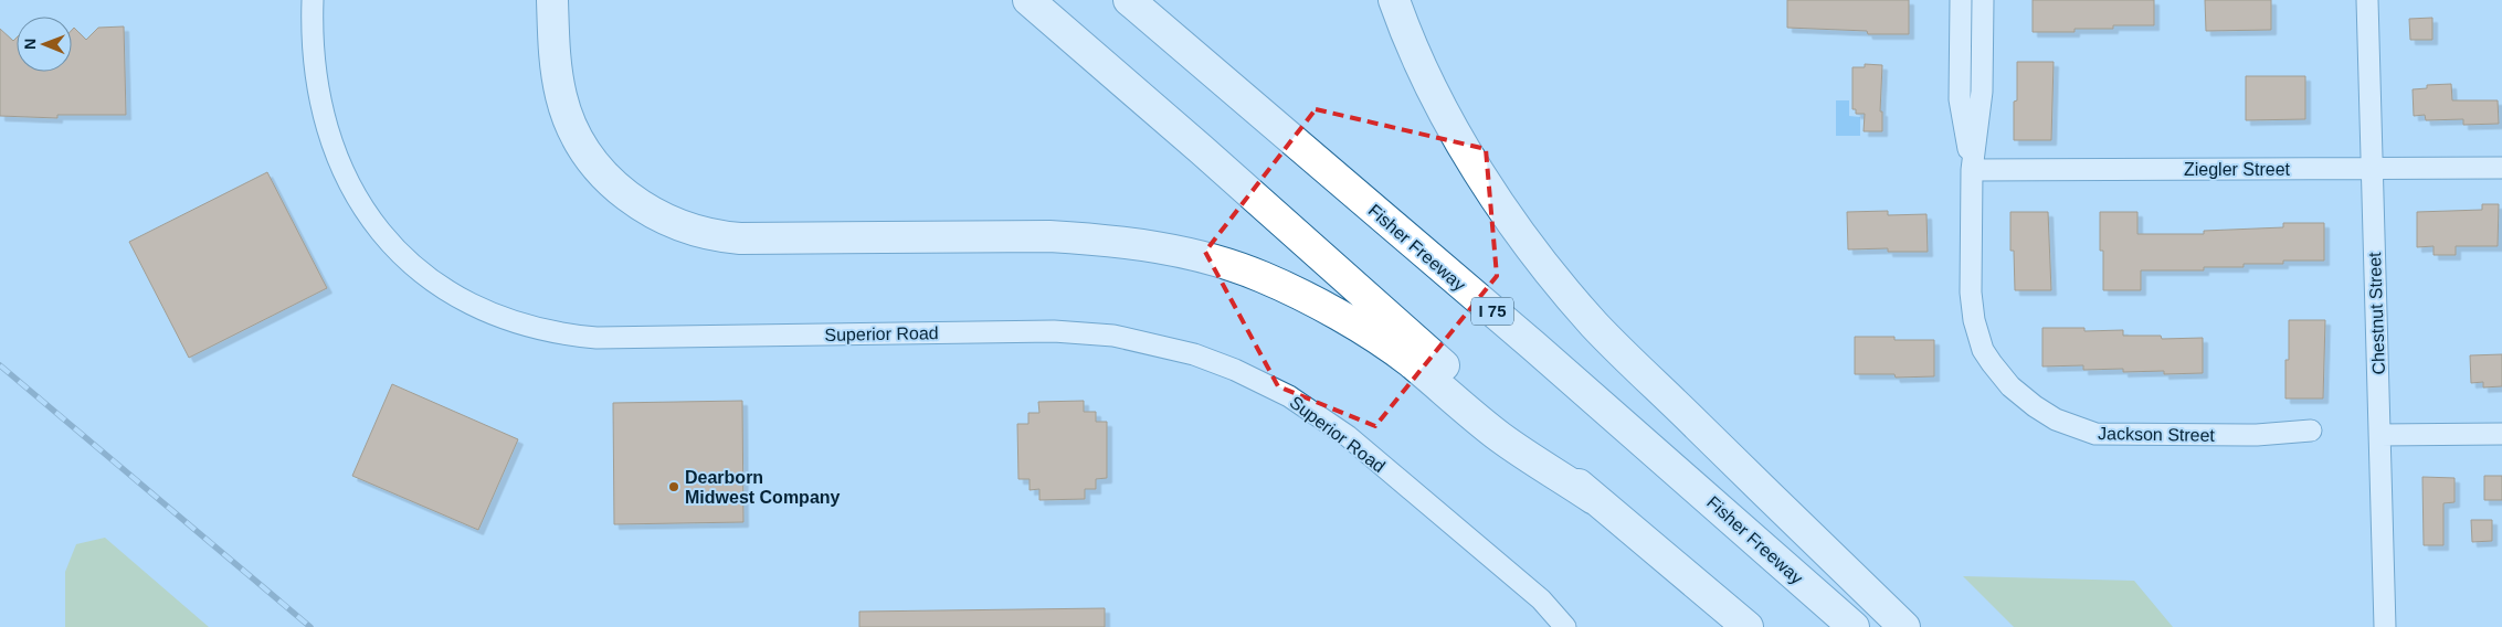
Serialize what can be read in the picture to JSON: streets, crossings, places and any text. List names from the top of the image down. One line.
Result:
{"streets":{"highway":["Fisher Freeway","I 75"],"street":["Ziegler Street","Chestnut Street","Superior Road","Jackson Street"]},"crossings":[["Ziegler Street","Chestnut Street"],["Ziegler Street","Jackson Street"]],"places":["Dearborn Midwest Company"],"north":"left"}
